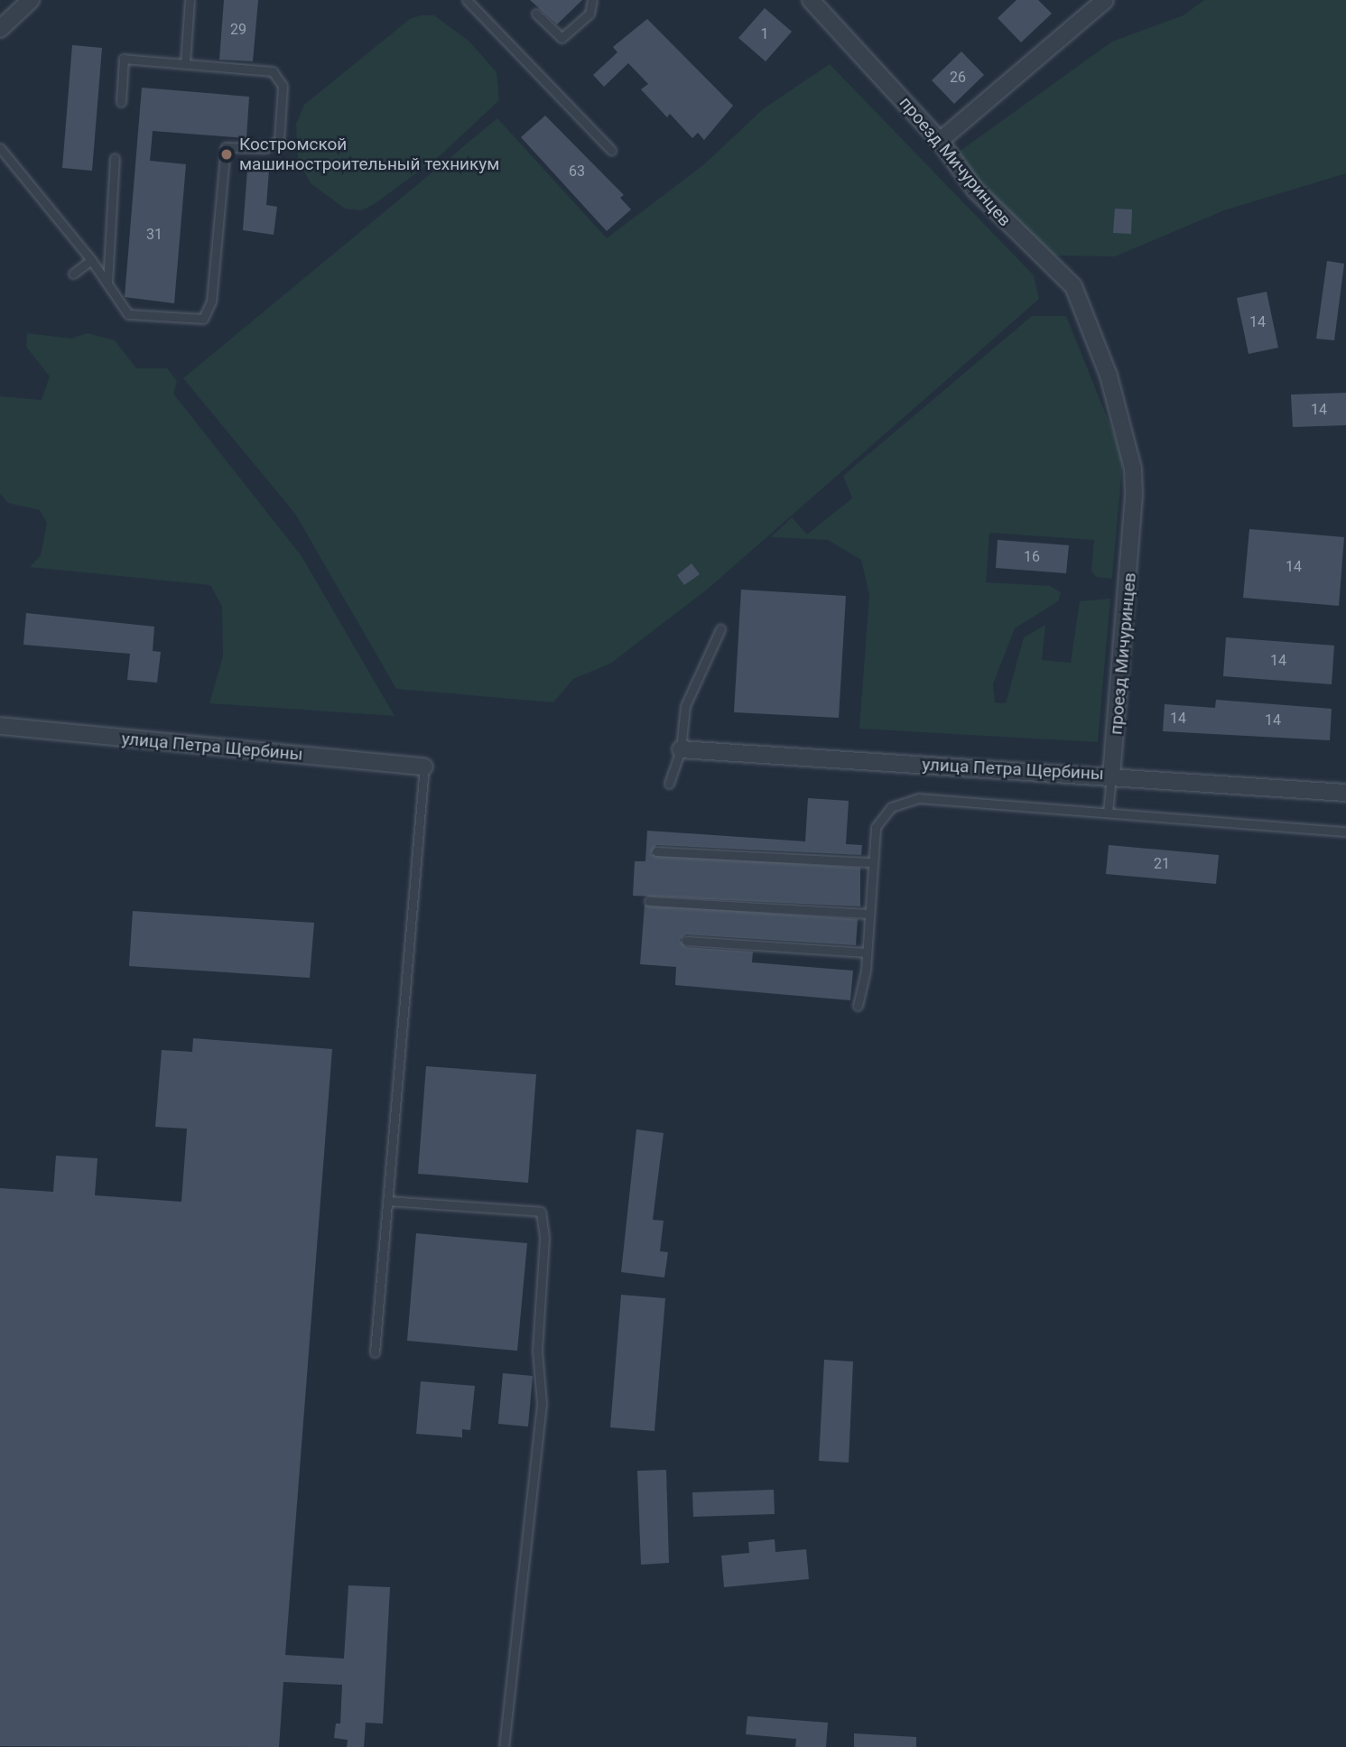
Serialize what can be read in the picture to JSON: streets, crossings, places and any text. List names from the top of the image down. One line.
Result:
{"streets":{"street":["проезд Мичуринцев","улица Петра Щербины"]},"crossings":[["проезд Мичуринцев","улица Петра Щербины"]],"places":["Костромской машиностроительный техникум"],"house_numbers":["29","1","26","63","31","14","14","16","14","14","14","14","21"]}
